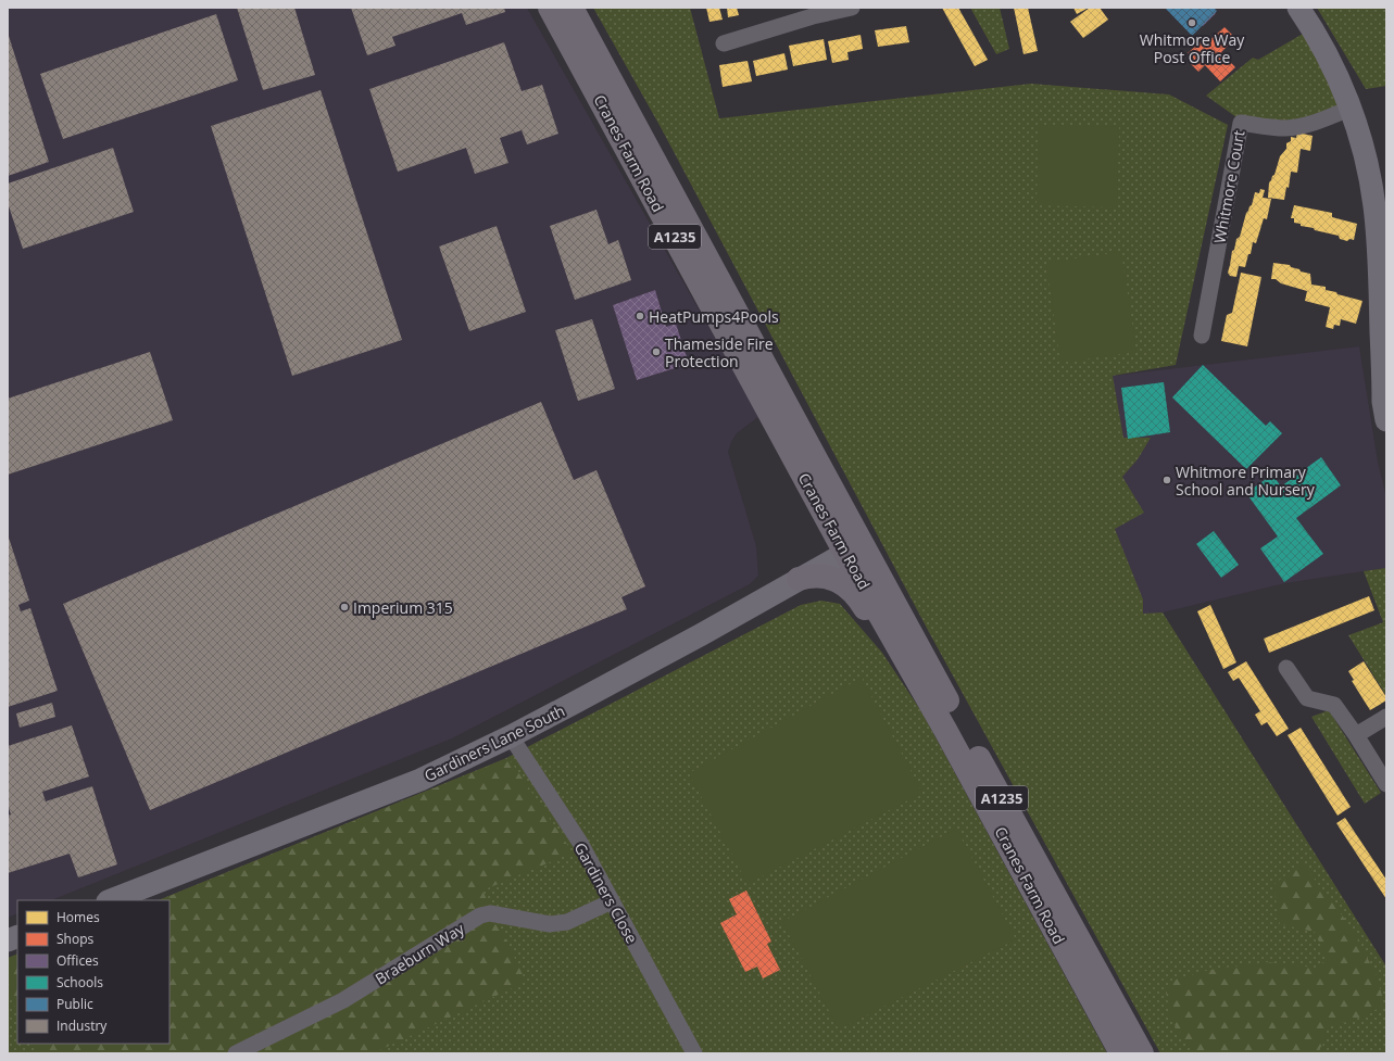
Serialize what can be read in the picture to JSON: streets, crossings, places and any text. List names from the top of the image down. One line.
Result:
{"streets":{"main road":["Cranes Farm Road","A1235"],"street":["Whitmore Court","Gardiners Lane South","Gardiners Close","Braeburn Way"]},"crossings":[["Cranes Farm Road","A1235"],["Cranes Farm Road","Gardiners Lane South"],["A1235","Gardiners Lane South"],["Gardiners Lane South","Gardiners Close"],["Gardiners Close","Braeburn Way"]],"places":["Whitmore Way Post Office","HeatPumps4Pools","Thameside Fire Protection","Whitmore Primary School and Nursery","Imperium 315"],"legend":["Homes","Shops","Offices","Schools","Public","Industry"]}
